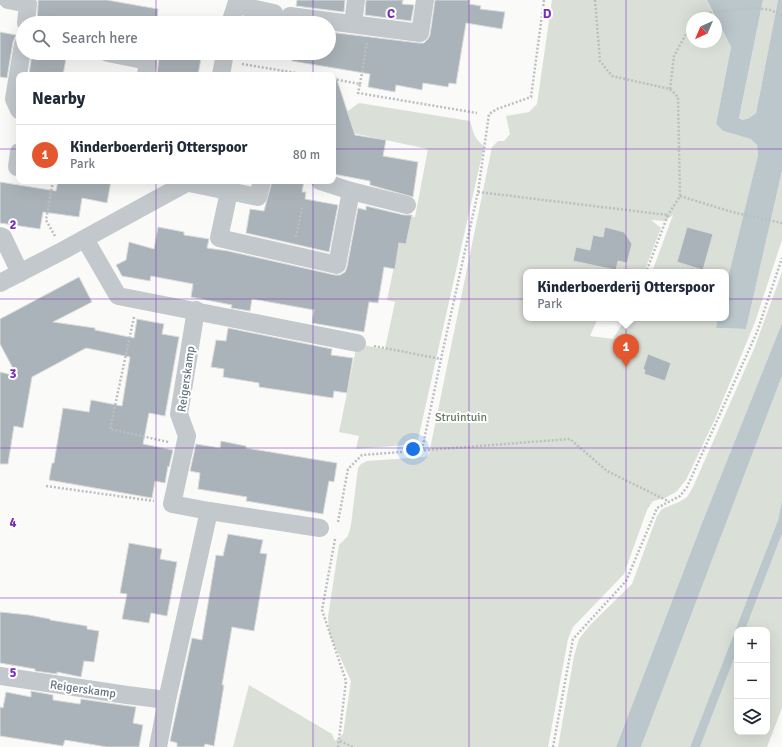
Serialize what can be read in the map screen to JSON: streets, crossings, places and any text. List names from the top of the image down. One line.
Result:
{"streets":{"street":["Reigerskamp"]},"parks":["Struintuin"],"north":"bottom left","page":{"search":"Search here","heading":"Nearby","list":[{"mark":"1","name":"Kinderboerderij Otterspoor","note":"Park","value":"80 m"}],"popup":["Kinderboerderij Otterspoor","Park"],"pins":"1","map_buttons":["+","−"]},"grid":{"columns":["C","D"],"rows":["2","3","4","5"]}}
